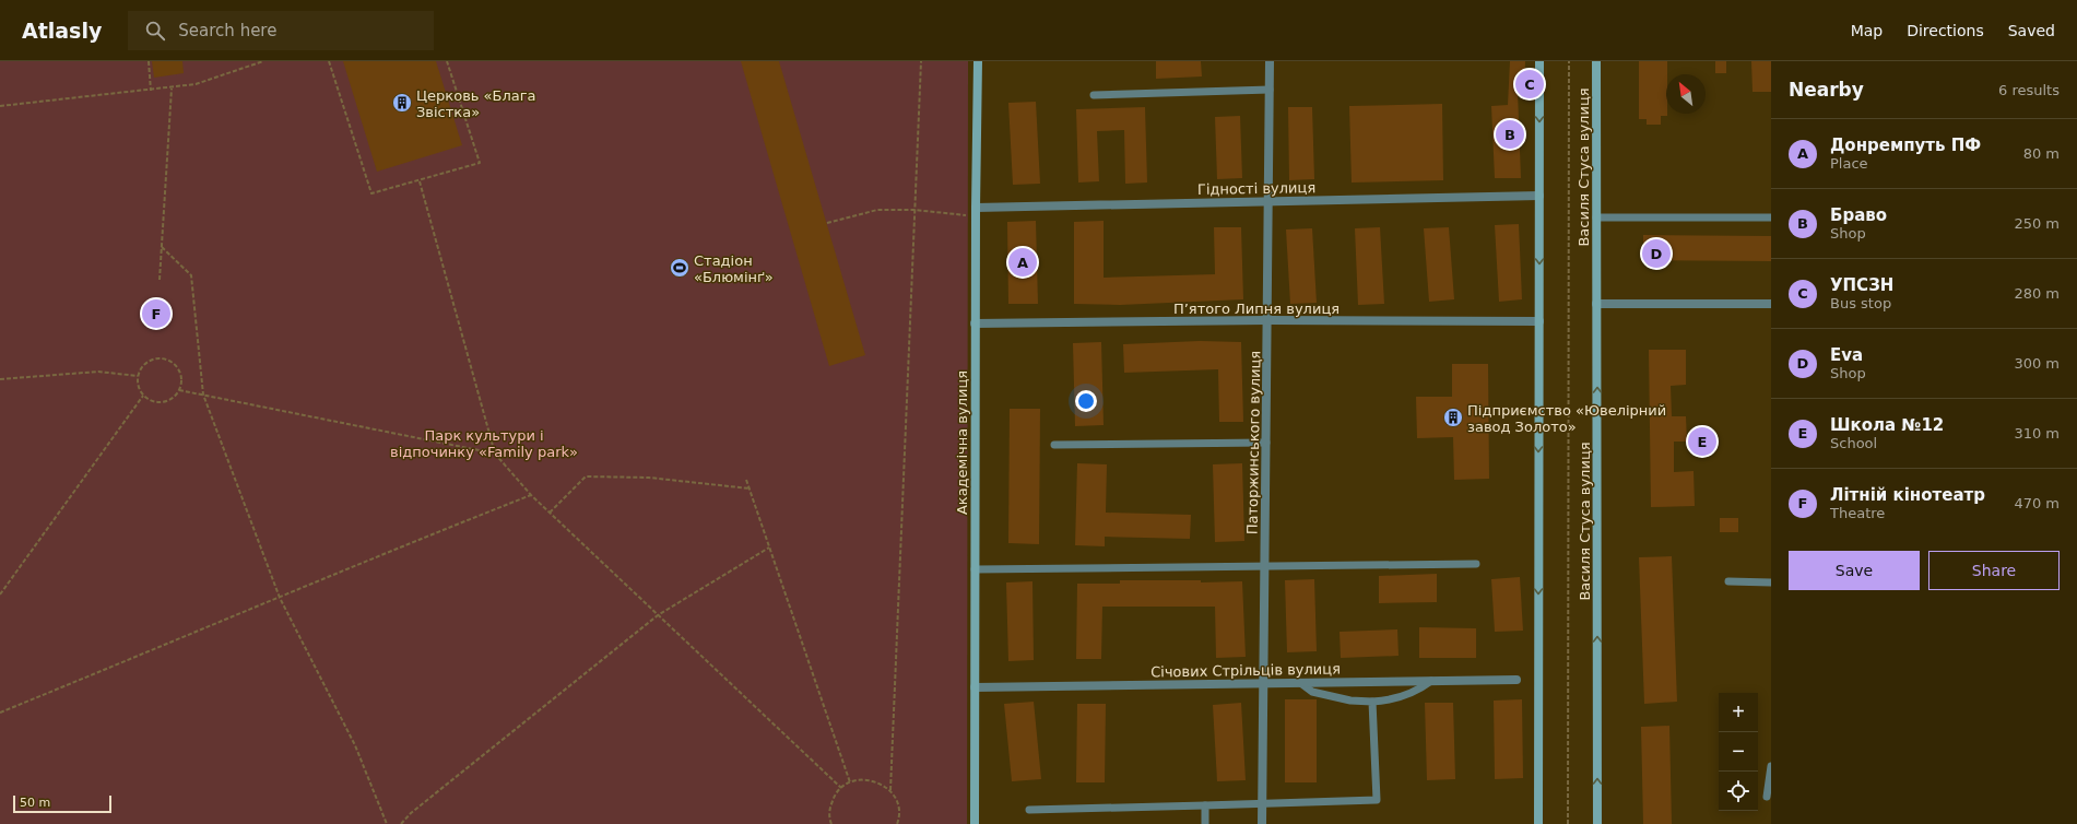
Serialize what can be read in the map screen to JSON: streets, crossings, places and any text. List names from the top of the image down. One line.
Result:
{"streets":{"street":["Василя Стуса вулиця","Гідності вулиця","П’ятого Липня вулиця","Академічна вулиця","Паторжинського вулиця","Січових Стрільців вулиця"]},"crossings":[["Гідності вулиця","Академічна вулиця"],["Гідності вулиця","Паторжинського вулиця"],["П’ятого Липня вулиця","Академічна вулиця"],["П’ятого Липня вулиця","Паторжинського вулиця"],["Академічна вулиця","Січових Стрільців вулиця"],["Паторжинського вулиця","Січових Стрільців вулиця"]],"parks":["Парк культури і відпочинку «Family park»"],"places":{"building":["Церковь «Блага Звістка»","Підприємство «Ювелірний завод Золото»"],"sports":["Стадіон «Блюмінґ»"]},"scale_bar":"50 m","north":"top left","page":{"header":"Atlasly","search":"Search here","nav":["Map","Directions","Saved"],"heading":["Nearby","6 results"],"pins":["C","B","D","A","F","E"],"list":[{"mark":"A","name":"Донремпуть ПФ","note":"Place","value":"80 m"},{"mark":"B","name":"Браво","note":"Shop","value":"250 m"},{"mark":"C","name":"УПСЗН","note":"Bus stop","value":"280 m"},{"mark":"D","name":"Eva","note":"Shop","value":"300 m"},{"mark":"E","name":"Школа №12","note":"School","value":"310 m"},{"mark":"F","name":"Літній кінотеатр","note":"Theatre","value":"470 m"}],"buttons":["Save","Share"],"map_buttons":["+","−"],"scale":"50 m"}}
